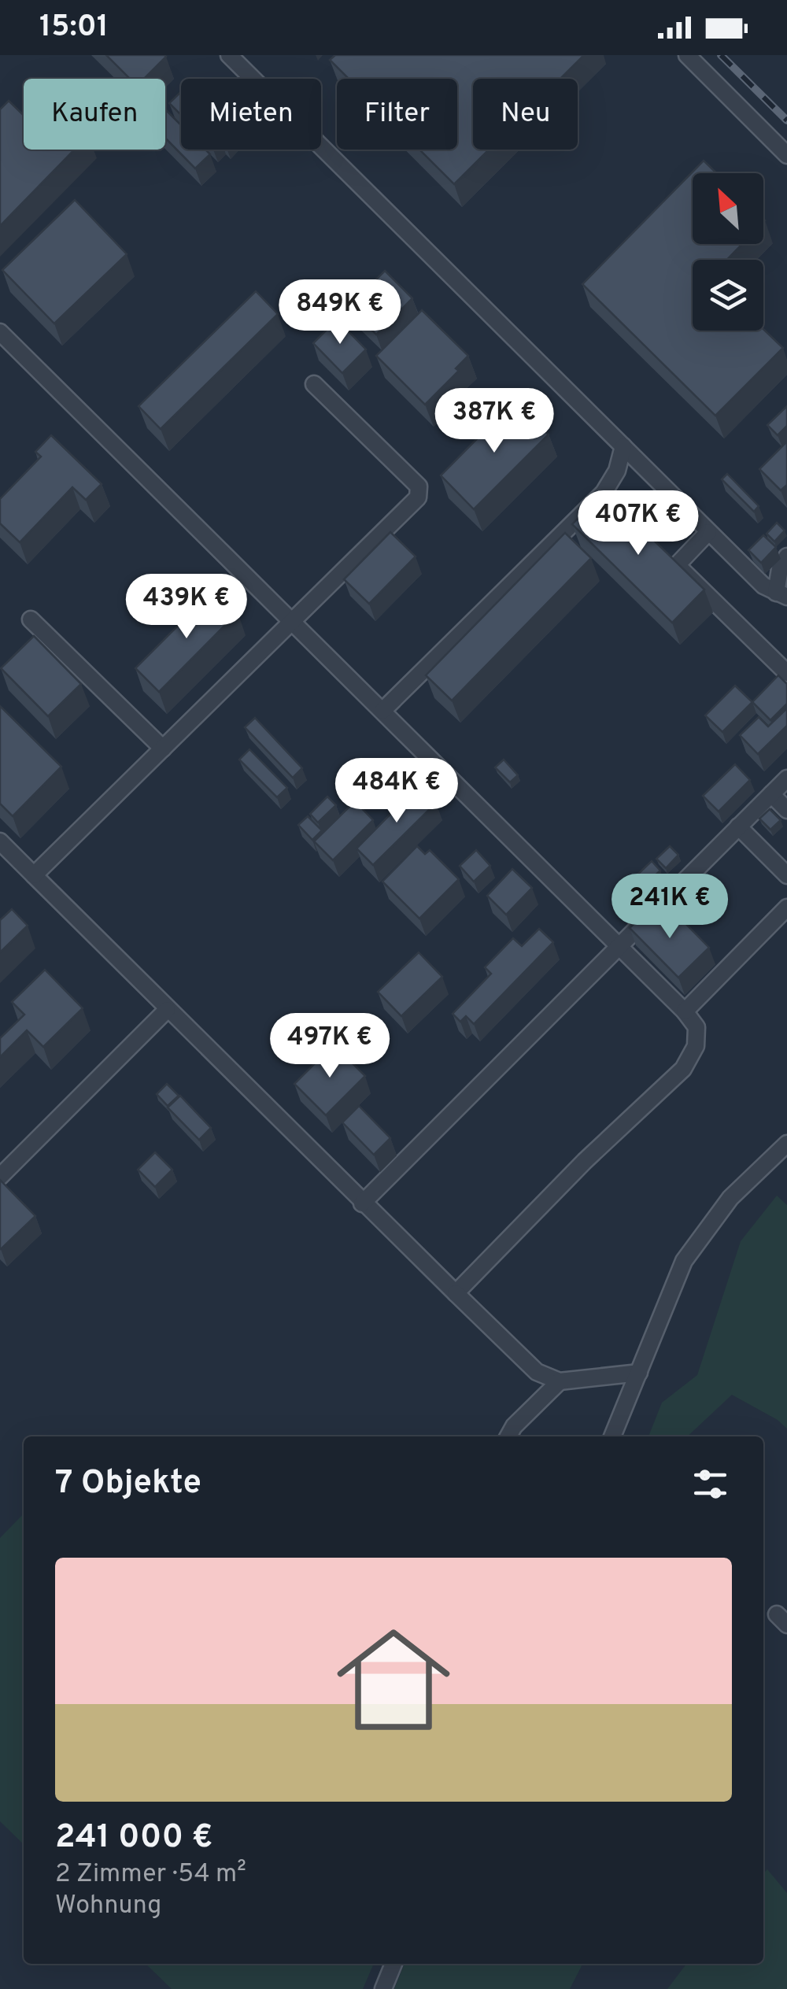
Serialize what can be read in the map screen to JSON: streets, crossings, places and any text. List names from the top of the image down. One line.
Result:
{"north":"top left","page":{"status":"15:01","chip":["Kaufen","Mieten","Filter","Neu"],"price":["849K €","387K €","407K €","439K €","484K €","241K €","497K €"],"heading":"7 Objekte","list":[{"name":"241 000 €","note":"2 Zimmer · 54 m² · Wohnung"}]}}
